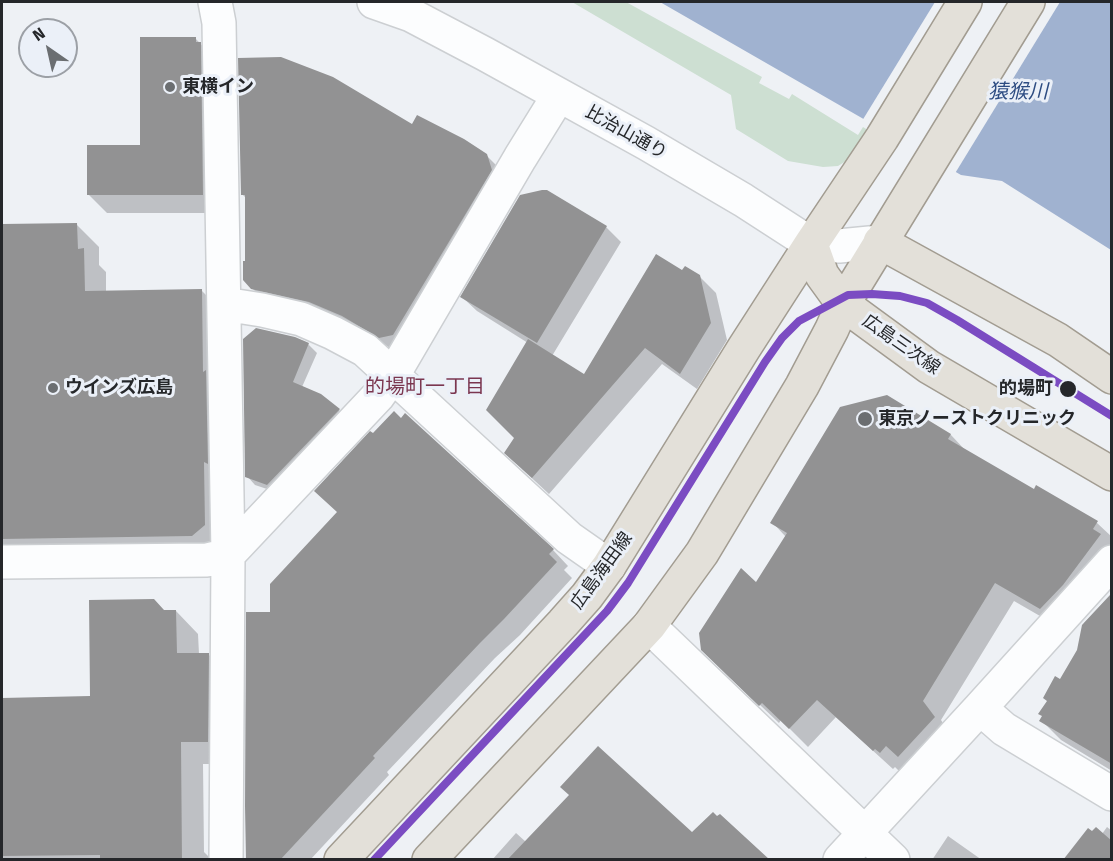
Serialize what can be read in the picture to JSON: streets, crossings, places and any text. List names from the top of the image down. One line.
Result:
{"streets":{"main road":["広島三次線","広島海田線"],"street":["比治山通り"]},"crossings":[["比治山通り","広島三次線"],["比治山通り","広島海田線"],["広島三次線","広島海田線"]],"districts":["的場町一丁目"],"water":["猿猴川"],"places":["東横イン","ウインズ広島","的場町","東京ノーストクリニック"],"north":"top left"}
